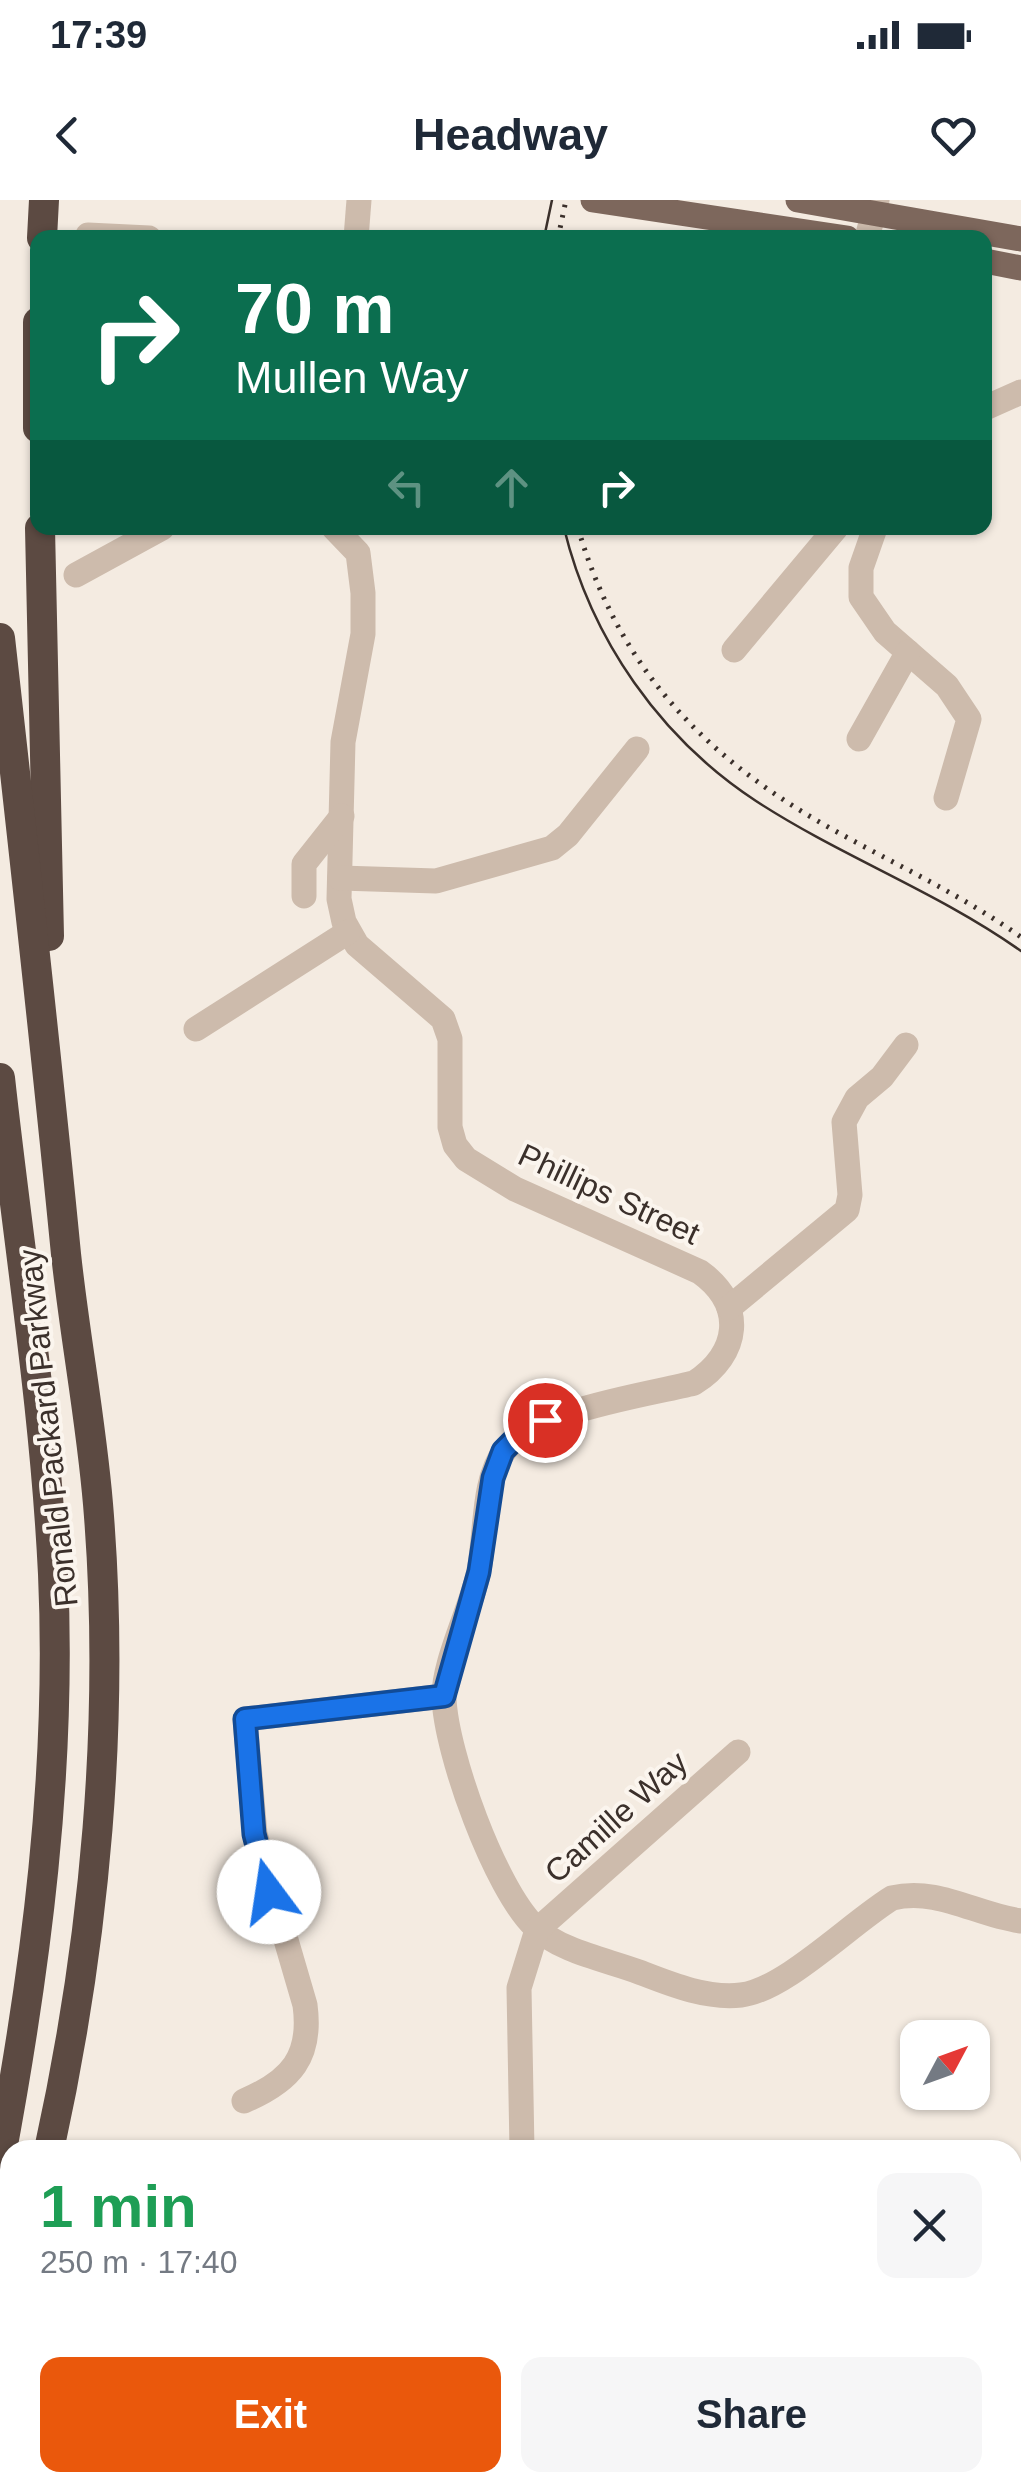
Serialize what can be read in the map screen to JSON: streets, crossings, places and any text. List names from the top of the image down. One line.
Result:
{"streets":{"highway":["Ronald Packard Parkway"],"street":["Phillips Street","Camille Way"]},"north":"top right","page":{"status":"17:39","header":"Headway","turn":["70 m","Mullen Way"],"heading":["1 min","250 m · 17:40"],"buttons":["Exit","Share"]}}
